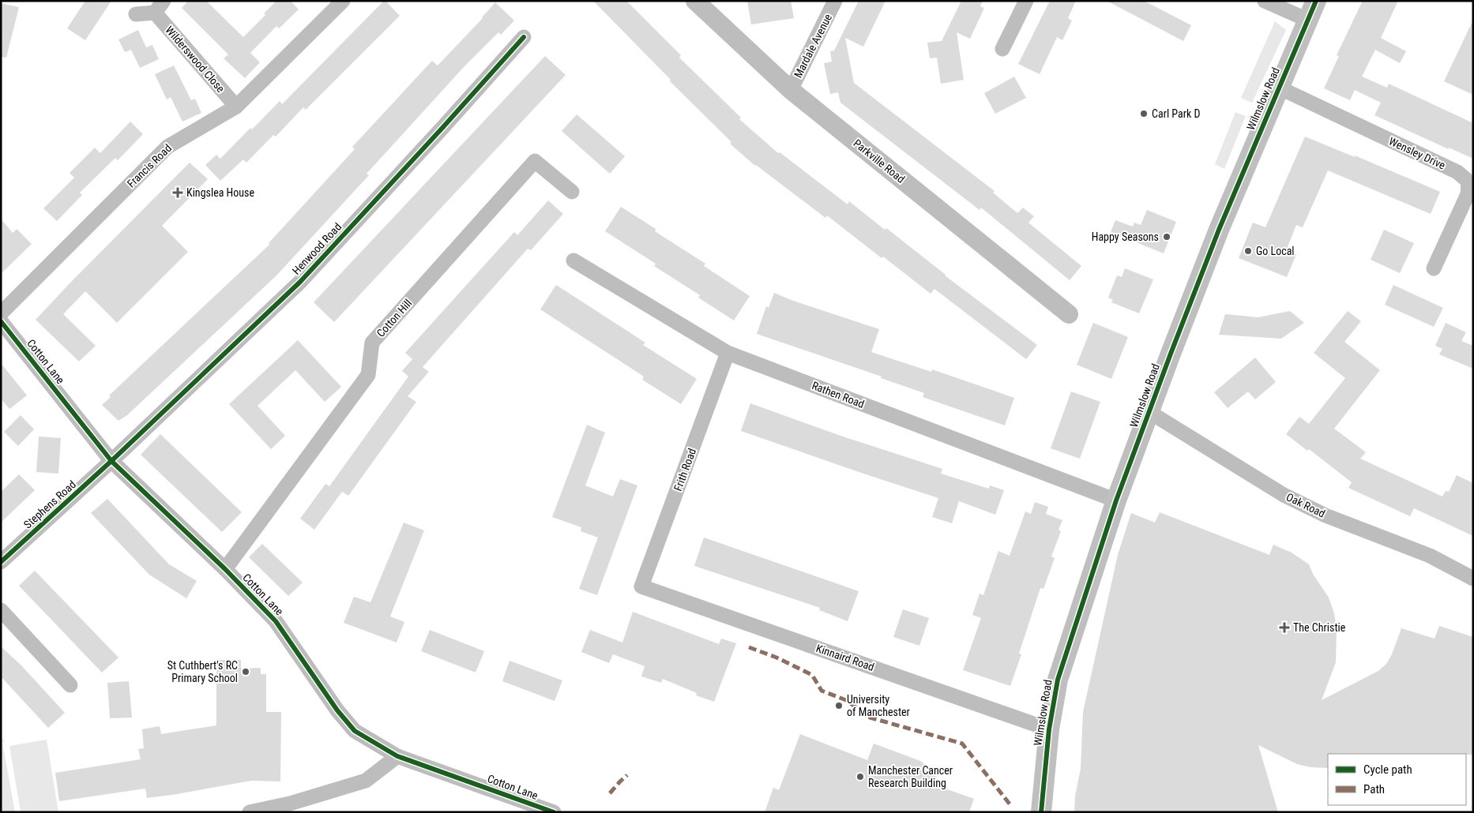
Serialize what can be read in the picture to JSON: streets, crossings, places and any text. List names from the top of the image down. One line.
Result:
{"streets":{"main road":["Wilmslow Road"],"street":["Mardale Avenue","Wilderswood Close","Wensley Drive","Parkville Road","Francis Road","Henwood Road","Cotton Hill","Cotton Lane","Rathen Road","Frith Road","Stephens Road","Oak Road","Kinnaird Road"]},"crossings":[["Mardale Avenue","Parkville Road"],["Wilderswood Close","Francis Road"],["Wilmslow Road","Wensley Drive"],["Wilmslow Road","Rathen Road"],["Wilmslow Road","Oak Road"],["Wilmslow Road","Kinnaird Road"],["Henwood Road","Cotton Lane"],["Henwood Road","Stephens Road"],["Cotton Hill","Cotton Lane"],["Cotton Lane","Stephens Road"],["Rathen Road","Frith Road"],["Frith Road","Kinnaird Road"]],"places":{"other":["Carl Park D","Happy Seasons","Go Local","St Cuthbert's RC Primary School","University of Manchester","Manchester Cancer Research Building"],"health":["Kingslea House","The Christie"]},"legend":["Cycle path","Path"]}
